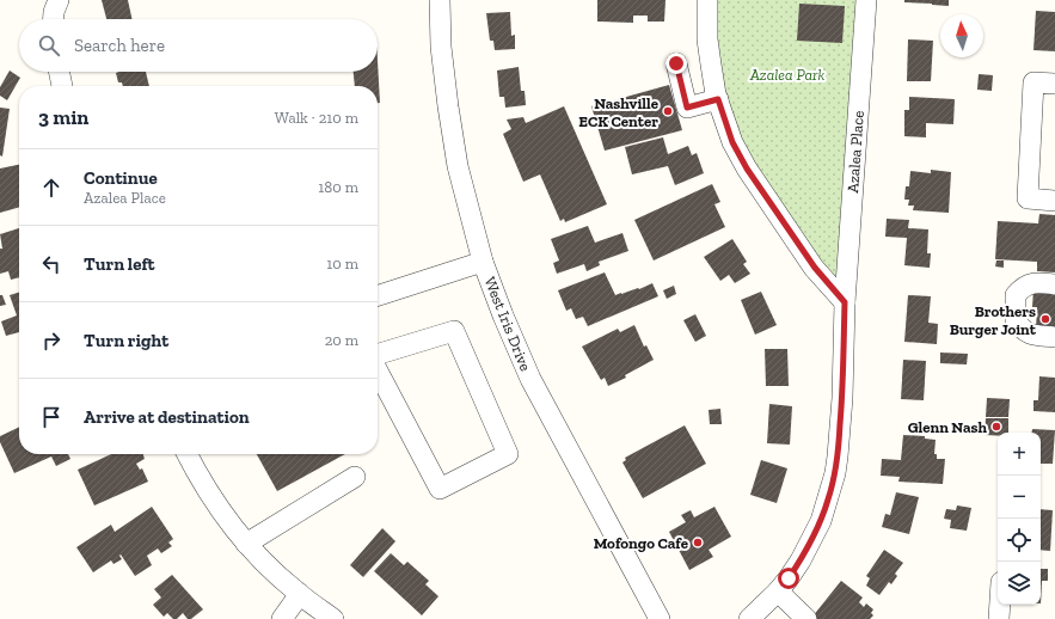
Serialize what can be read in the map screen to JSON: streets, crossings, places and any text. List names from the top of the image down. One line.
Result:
{"streets":{"street":["Azalea Place","West Iris Drive"]},"parks":["Azalea Park"],"places":["Nashville ECK Center","Brothers Burger Joint","Glenn Nash","Mofongo Cafe"],"north":"top","page":{"search":"Search here","heading":["3 min","Walk · 210 m"],"list":[["Continue","Azalea Place","180 m"],["Turn left","10 m"],["Turn right","20 m"],"Arrive at destination"],"map_buttons":["+","−"]}}
